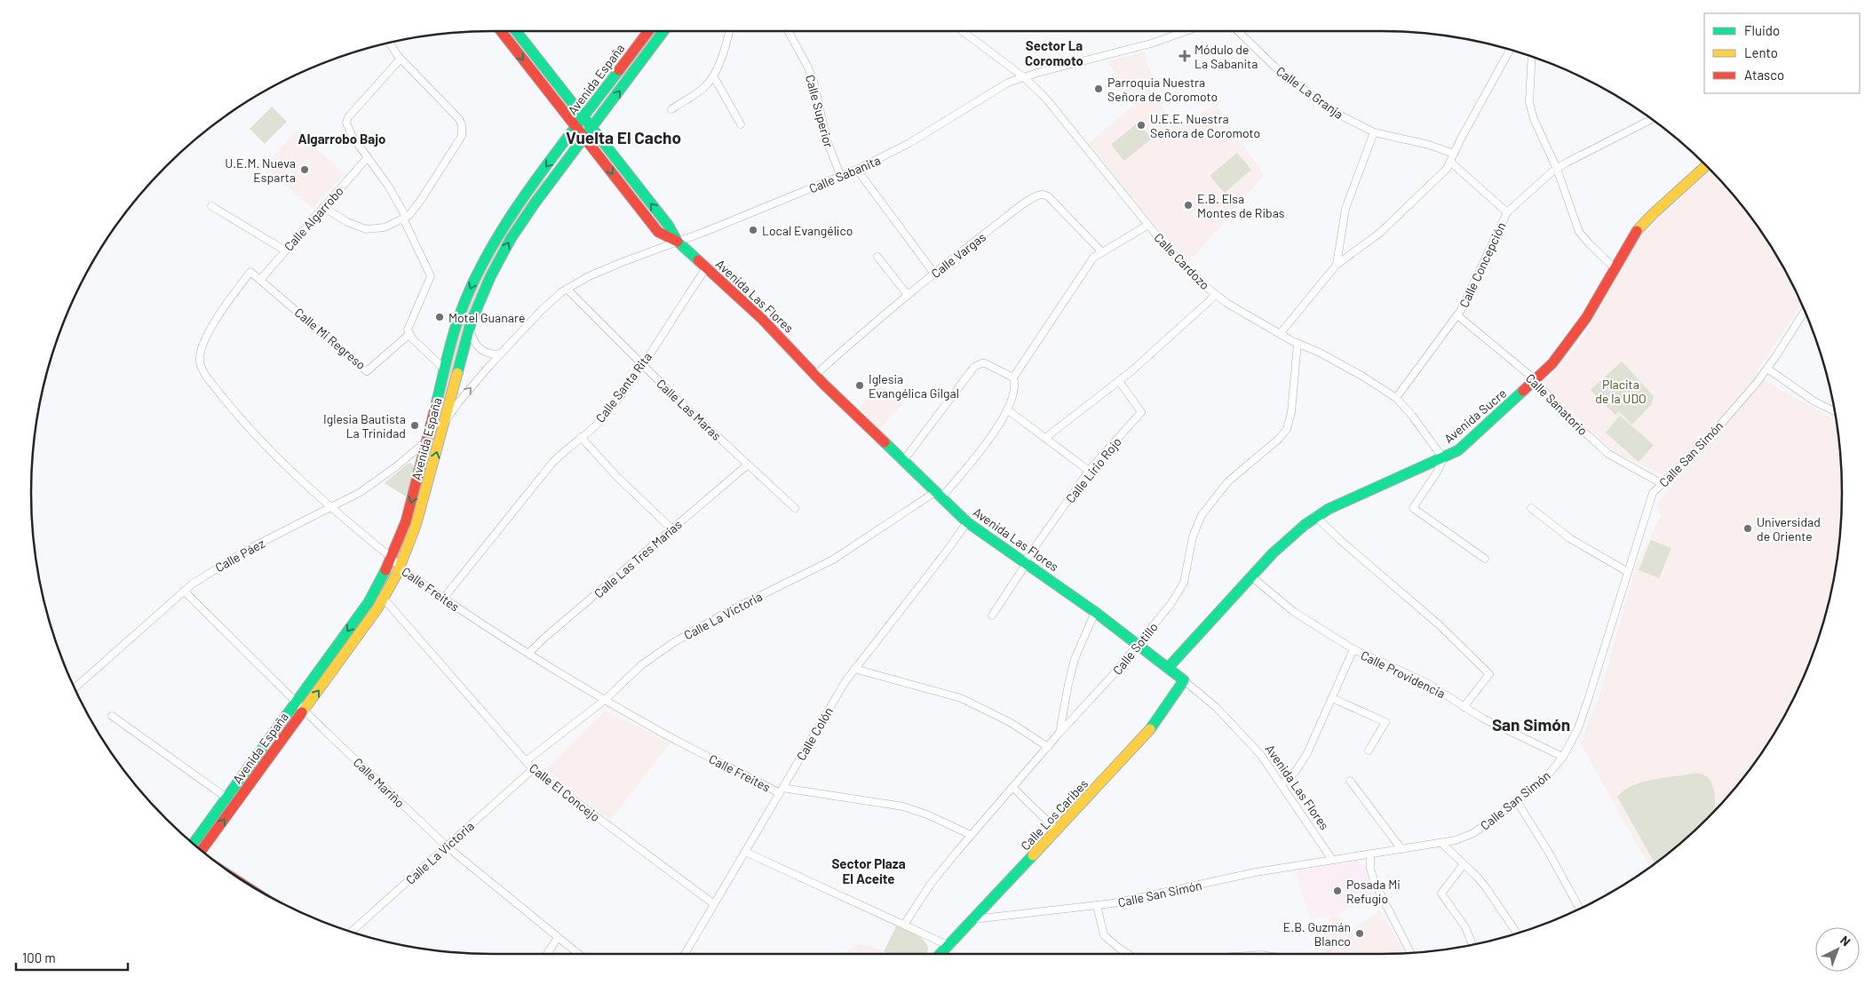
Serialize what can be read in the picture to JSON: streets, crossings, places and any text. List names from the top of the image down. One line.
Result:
{"streets":{"street":["Avenida España","Calle La Granja","Calle Superior","Calle Sabanita","Calle Algarrobo","Calle Vargas","Calle Cardozo","Calle Concepción","Avenida Las Flores","Calle Mi Regreso","Calle Santa Rita","Calle Sanatorio","Calle Las Maras","Avenida Sucre","Calle San Simón","Calle Lirio Rojo","Calle Páez","Calle Las Tres Marías","Calle Freites","Calle La Victoria","Calle Sotillo","Calle Providencia","Calle Colón","Calle Mariño","Calle El Concejo","Calle Los Caribes"]},"crossings":[["Avenida España","Calle Sabanita"],["Avenida España","Avenida Las Flores"],["Avenida España","Calle Páez"],["Avenida España","Calle Freites"],["Avenida España","Calle Mariño"],["Avenida España","Calle El Concejo"],["Calle Superior","Calle Sabanita"],["Calle Sabanita","Calle Cardozo"],["Calle Sabanita","Avenida Las Flores"],["Calle Sabanita","Calle Las Maras"],["Calle Algarrobo","Calle Mi Regreso"],["Calle Vargas","Avenida Las Flores"],["Calle Cardozo","Calle Concepción"],["Calle Cardozo","Avenida Sucre"],["Calle Cardozo","Calle Sotillo"],["Calle Concepción","Calle Sanatorio"],["Avenida Las Flores","Calle Santa Rita"],["Avenida Las Flores","Avenida Sucre"],["Avenida Las Flores","Calle San Simón"],["Avenida Las Flores","Calle Lirio Rojo"],["Avenida Las Flores","Calle La Victoria"],["Avenida Las Flores","Calle Sotillo"],["Avenida Las Flores","Calle Colón"],["Avenida Las Flores","Calle Los Caribes"],["Calle Mi Regreso","Calle Freites"],["Calle Santa Rita","Calle Las Maras"],["Calle Santa Rita","Calle Freites"],["Calle Sanatorio","Avenida Sucre"],["Calle Sanatorio","Calle San Simón"],["Calle Las Maras","Calle Las Tres Marías"],["Avenida Sucre","Calle Providencia"],["Calle San Simón","Calle Providencia"],["Calle San Simón","Calle Los Caribes"],["Calle Páez","Calle Freites"],["Calle Páez","Calle Mariño"],["Calle Las Tres Marías","Calle Freites"],["Calle Freites","Calle La Victoria"],["Calle Freites","Calle Sotillo"],["Calle Freites","Calle Colón"],["Calle La Victoria","Calle Mariño"],["Calle La Victoria","Calle El Concejo"],["Calle Colón","Calle El Concejo"]],"districts":["Sector La Coromoto","Vuelta El Cacho","Algarrobo Bajo","San Simón","Sector Plaza El Aceite"],"parks":["Placita de la UDO"],"places":{"health":["Módulo de La Sabanita"],"other":["Parroquia Nuestra Señora de Coromoto","U.E.E. Nuestra Señora de Coromoto","U.E.M. Nueva Esparta","E.B. Elsa Montes de Ribas","Local Evangélico","Motel Guanare","Iglesia Evangélica Gilgal","Iglesia Bautista La Trinidad","Universidad de Oriente","Posada Mi Refugio","E.B. Guzmán Blanco"]},"legend":["Fluido","Lento","Atasco"],"scale_bar":"100 m","north":"top right"}
